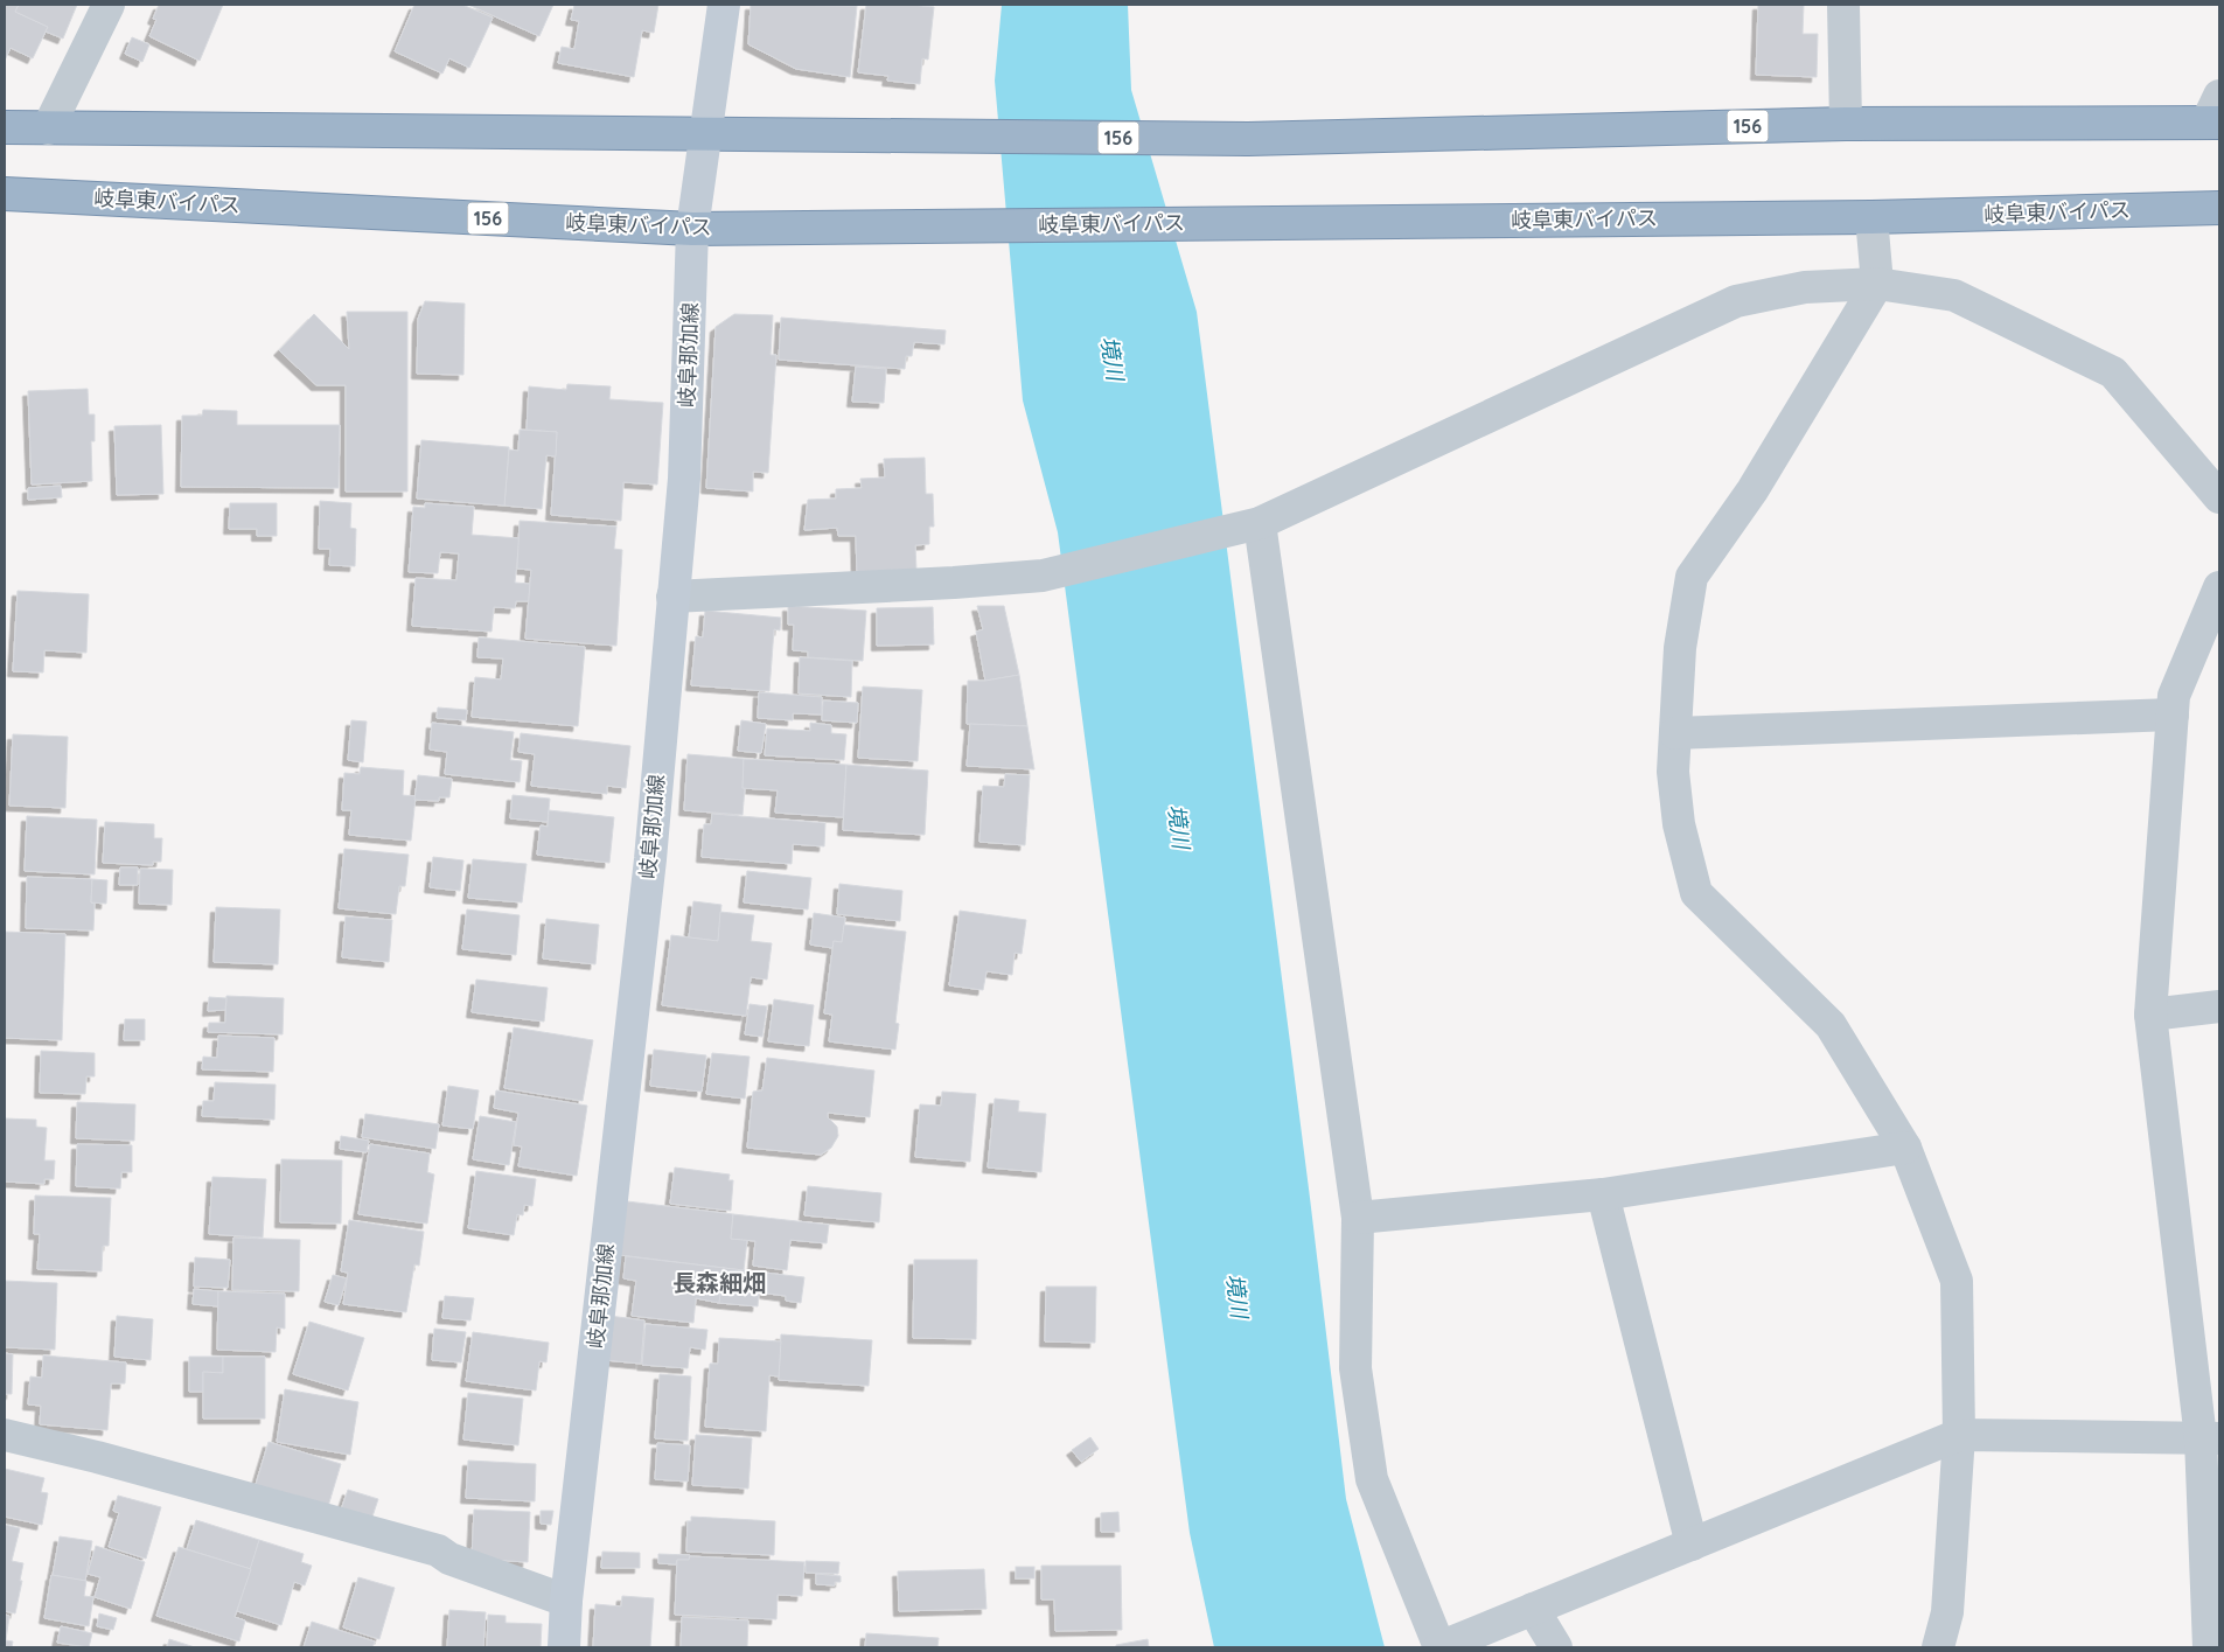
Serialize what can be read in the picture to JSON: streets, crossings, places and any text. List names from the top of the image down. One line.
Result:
{"streets":{"highway":["156","岐阜東バイパス"],"main road":["岐阜那加線"]},"crossings":[["156","岐阜那加線"],["岐阜東バイパス","岐阜那加線"]],"districts":["長森細畑"],"water":["境川"]}
